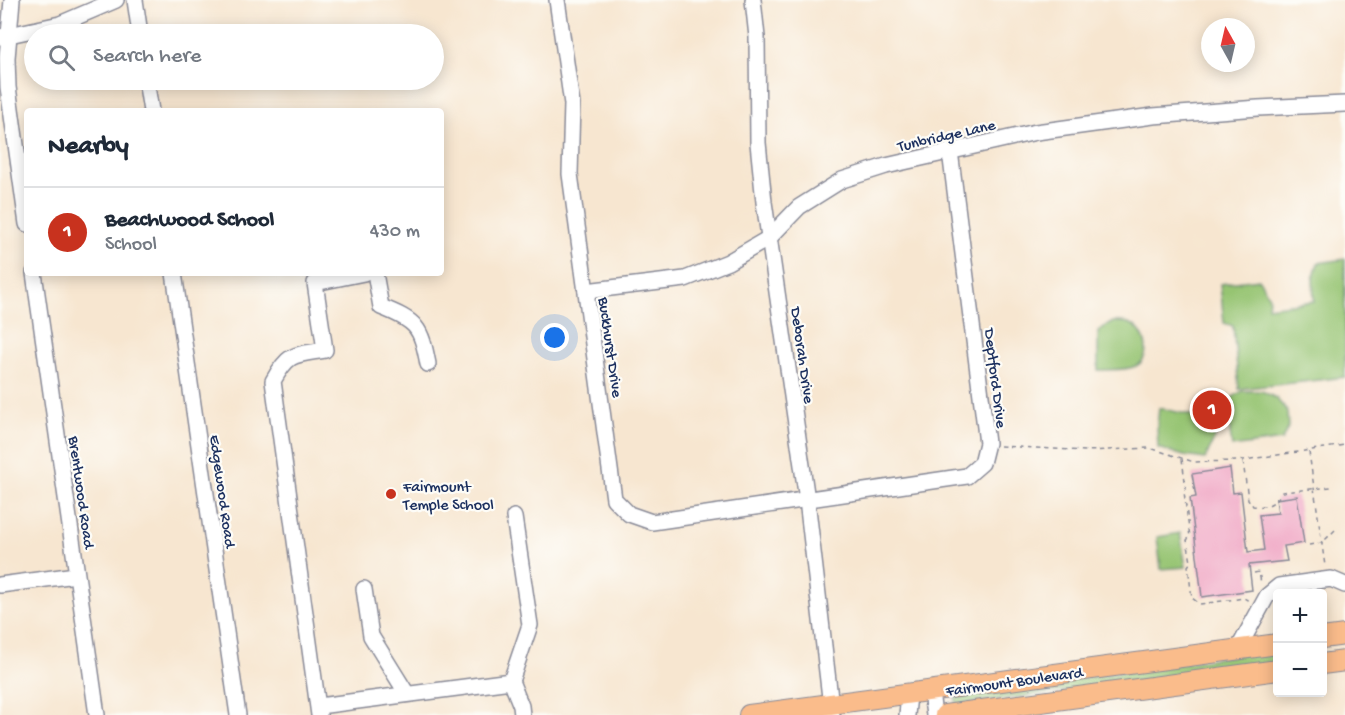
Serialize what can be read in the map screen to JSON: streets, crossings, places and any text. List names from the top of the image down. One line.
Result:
{"streets":{"main road":["Fairmount Boulevard"],"street":["Tunbridge Lane","Buckhurst Drive","Deborah Drive","Deptford Drive","Edgewood Road","Brentwood Road"]},"crossings":[["Tunbridge Lane","Buckhurst Drive"],["Tunbridge Lane","Deborah Drive"],["Tunbridge Lane","Deptford Drive"],["Buckhurst Drive","Deborah Drive"],["Buckhurst Drive","Deptford Drive"],["Deborah Drive","Deptford Drive"],["Deborah Drive","Fairmount Boulevard"]],"places":["Fairmount Temple School"],"north":"top","page":{"search":"Search here","heading":"Nearby","list":[{"mark":"1","name":"Beachwood School","note":"School","value":"430 m"}],"pins":"1","map_buttons":["+","−"]}}
